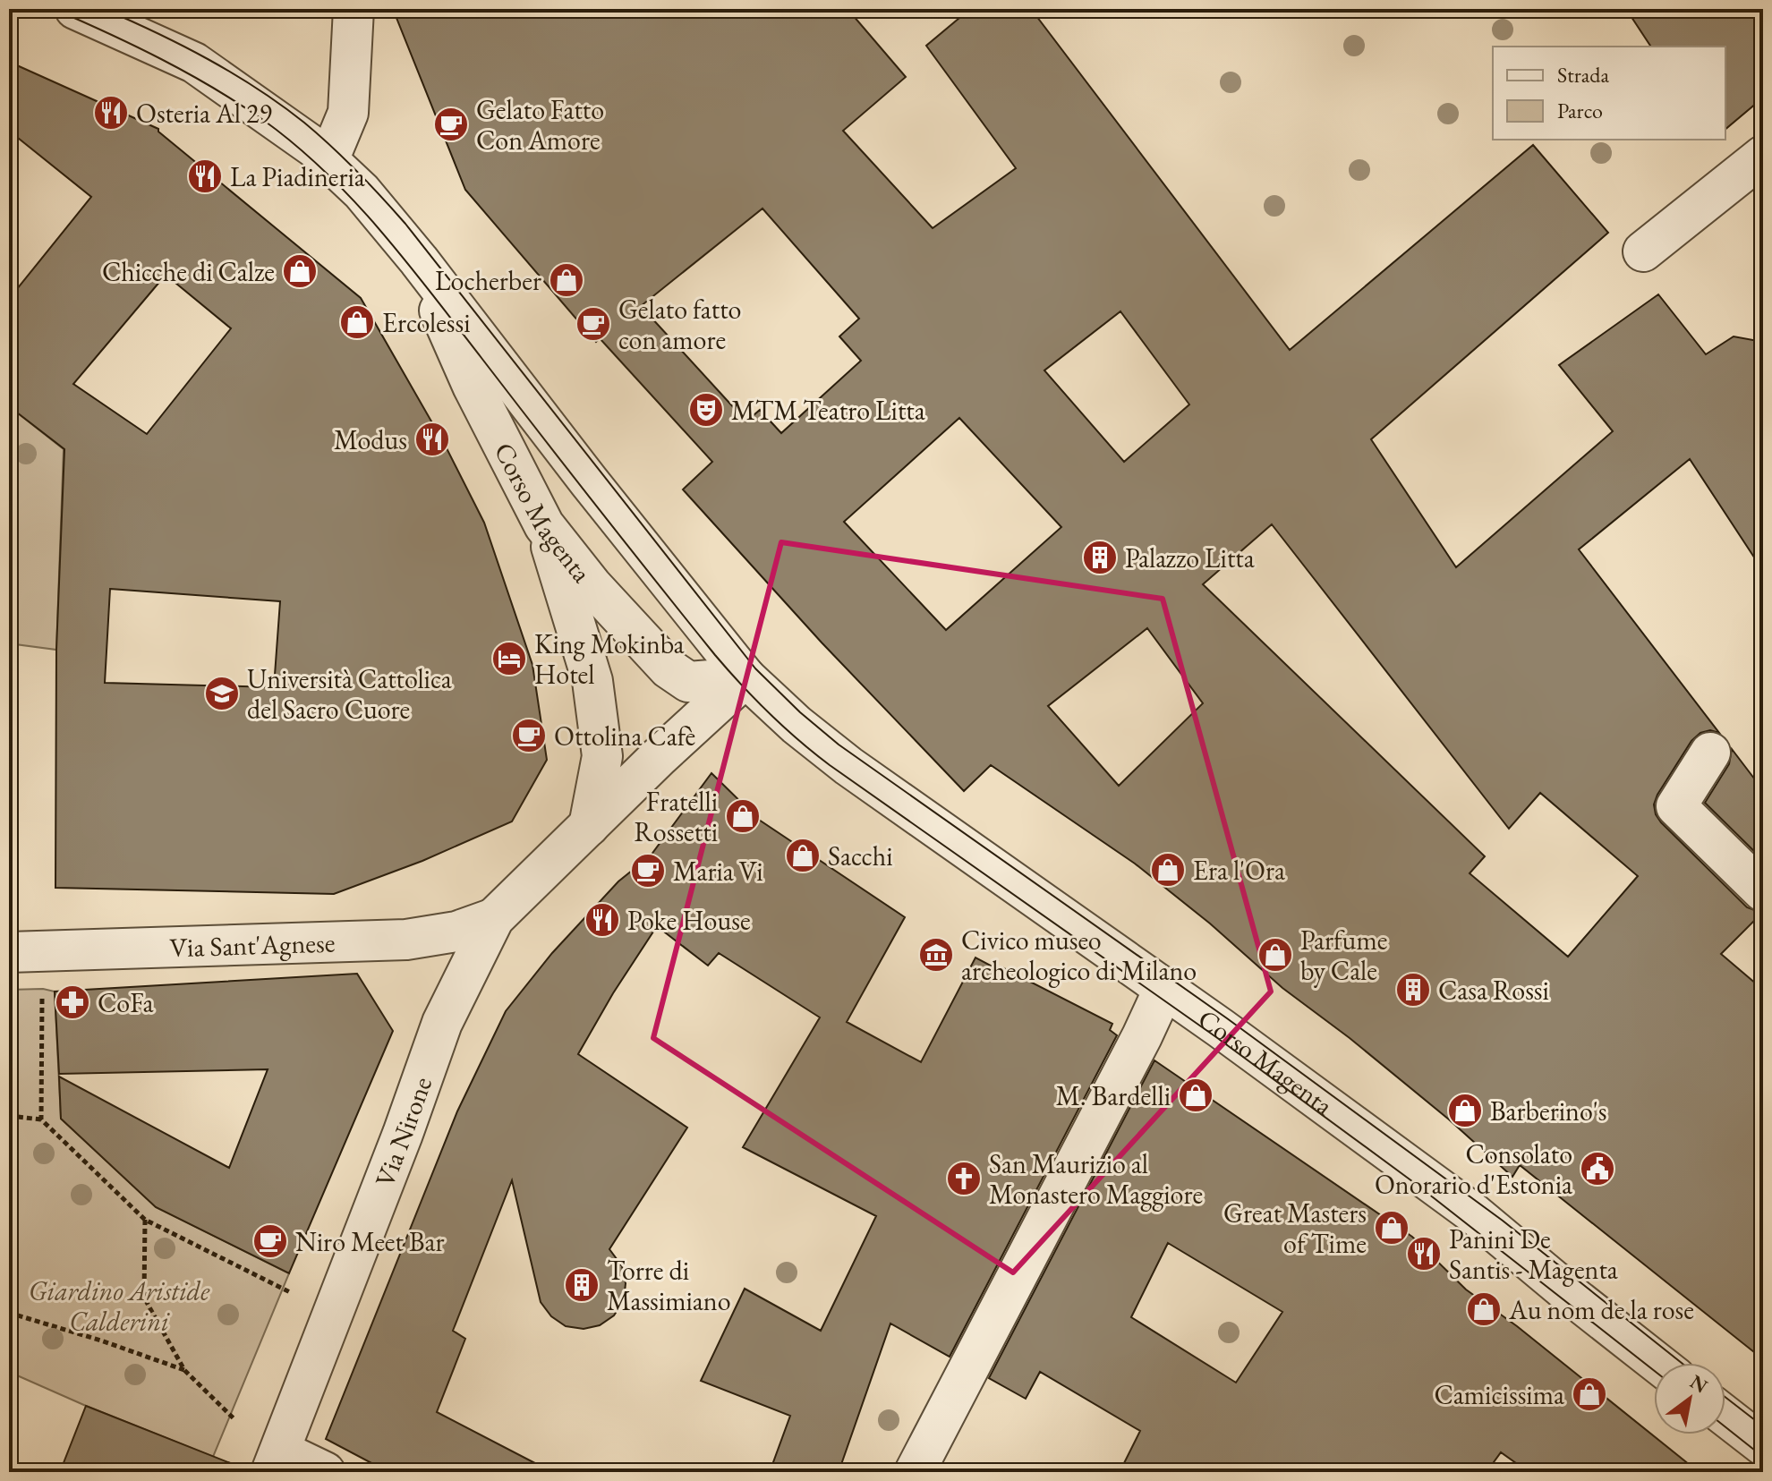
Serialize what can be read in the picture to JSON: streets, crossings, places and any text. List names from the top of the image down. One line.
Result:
{"streets":{"street":["Corso Magenta","Via Sant'Agnese","Via Nirone"]},"crossings":[["Corso Magenta","Via Nirone"],["Via Sant'Agnese","Via Nirone"]],"parks":["Giardino Aristide Calderini"],"places":{"restaurant":["Osteria Al 29","La Piadineria","Modus","Poke House","Panini De Santis - Magenta"],"cafe":["Gelato Fatto Con Amore","Gelato fatto con amore","Ottolina Cafè","Maria Vi","Niro Meet Bar"],"shop":["Chicche di Calze","Locherber","Ercolessi","Fratelli Rossetti","Sacchi","Era l'Ora","Parfume by Cale","M. Bardelli","Barberino's","Great Masters of Time","Au nom de la rose","Camicissima"],"theatre":["MTM Teatro Litta"],"building":["Palazzo Litta","Casa Rossi","Torre di Massimiano"],"hotel":["King Mokinba Hotel"],"school or university":["Università Cattolica del Sacro Cuore"],"museum":["Civico museo archeologico di Milano"],"pharmacy":["CoFa"],"public building":["Consolato Onorario d'Estonia"],"church":["San Maurizio al Monastero Maggiore"]},"legend":["Strada","Parco"],"north":"top right"}
